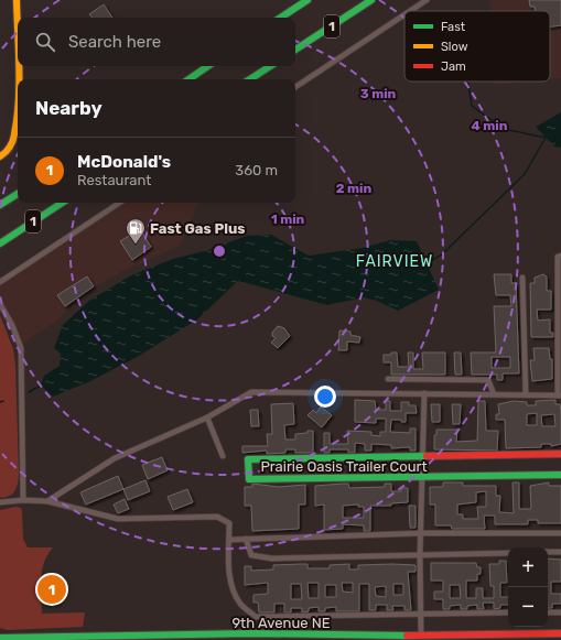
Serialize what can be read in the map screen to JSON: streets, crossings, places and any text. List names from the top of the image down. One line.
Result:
{"streets":{"main road":["1","Prairie Oasis Trailer Court","9th Avenue NE"]},"districts":["FAIRVIEW"],"places":{"fuel station":["Fast Gas Plus"]},"legend":["Fast","Slow","Jam"],"page":{"search":"Search here","heading":"Nearby","list":[{"mark":"1","name":"McDonald's","note":"Restaurant","value":"360 m"}],"map_buttons":["+","−"],"pins":"1"},"rings":["3 min","4 min","2 min","1 min"]}
